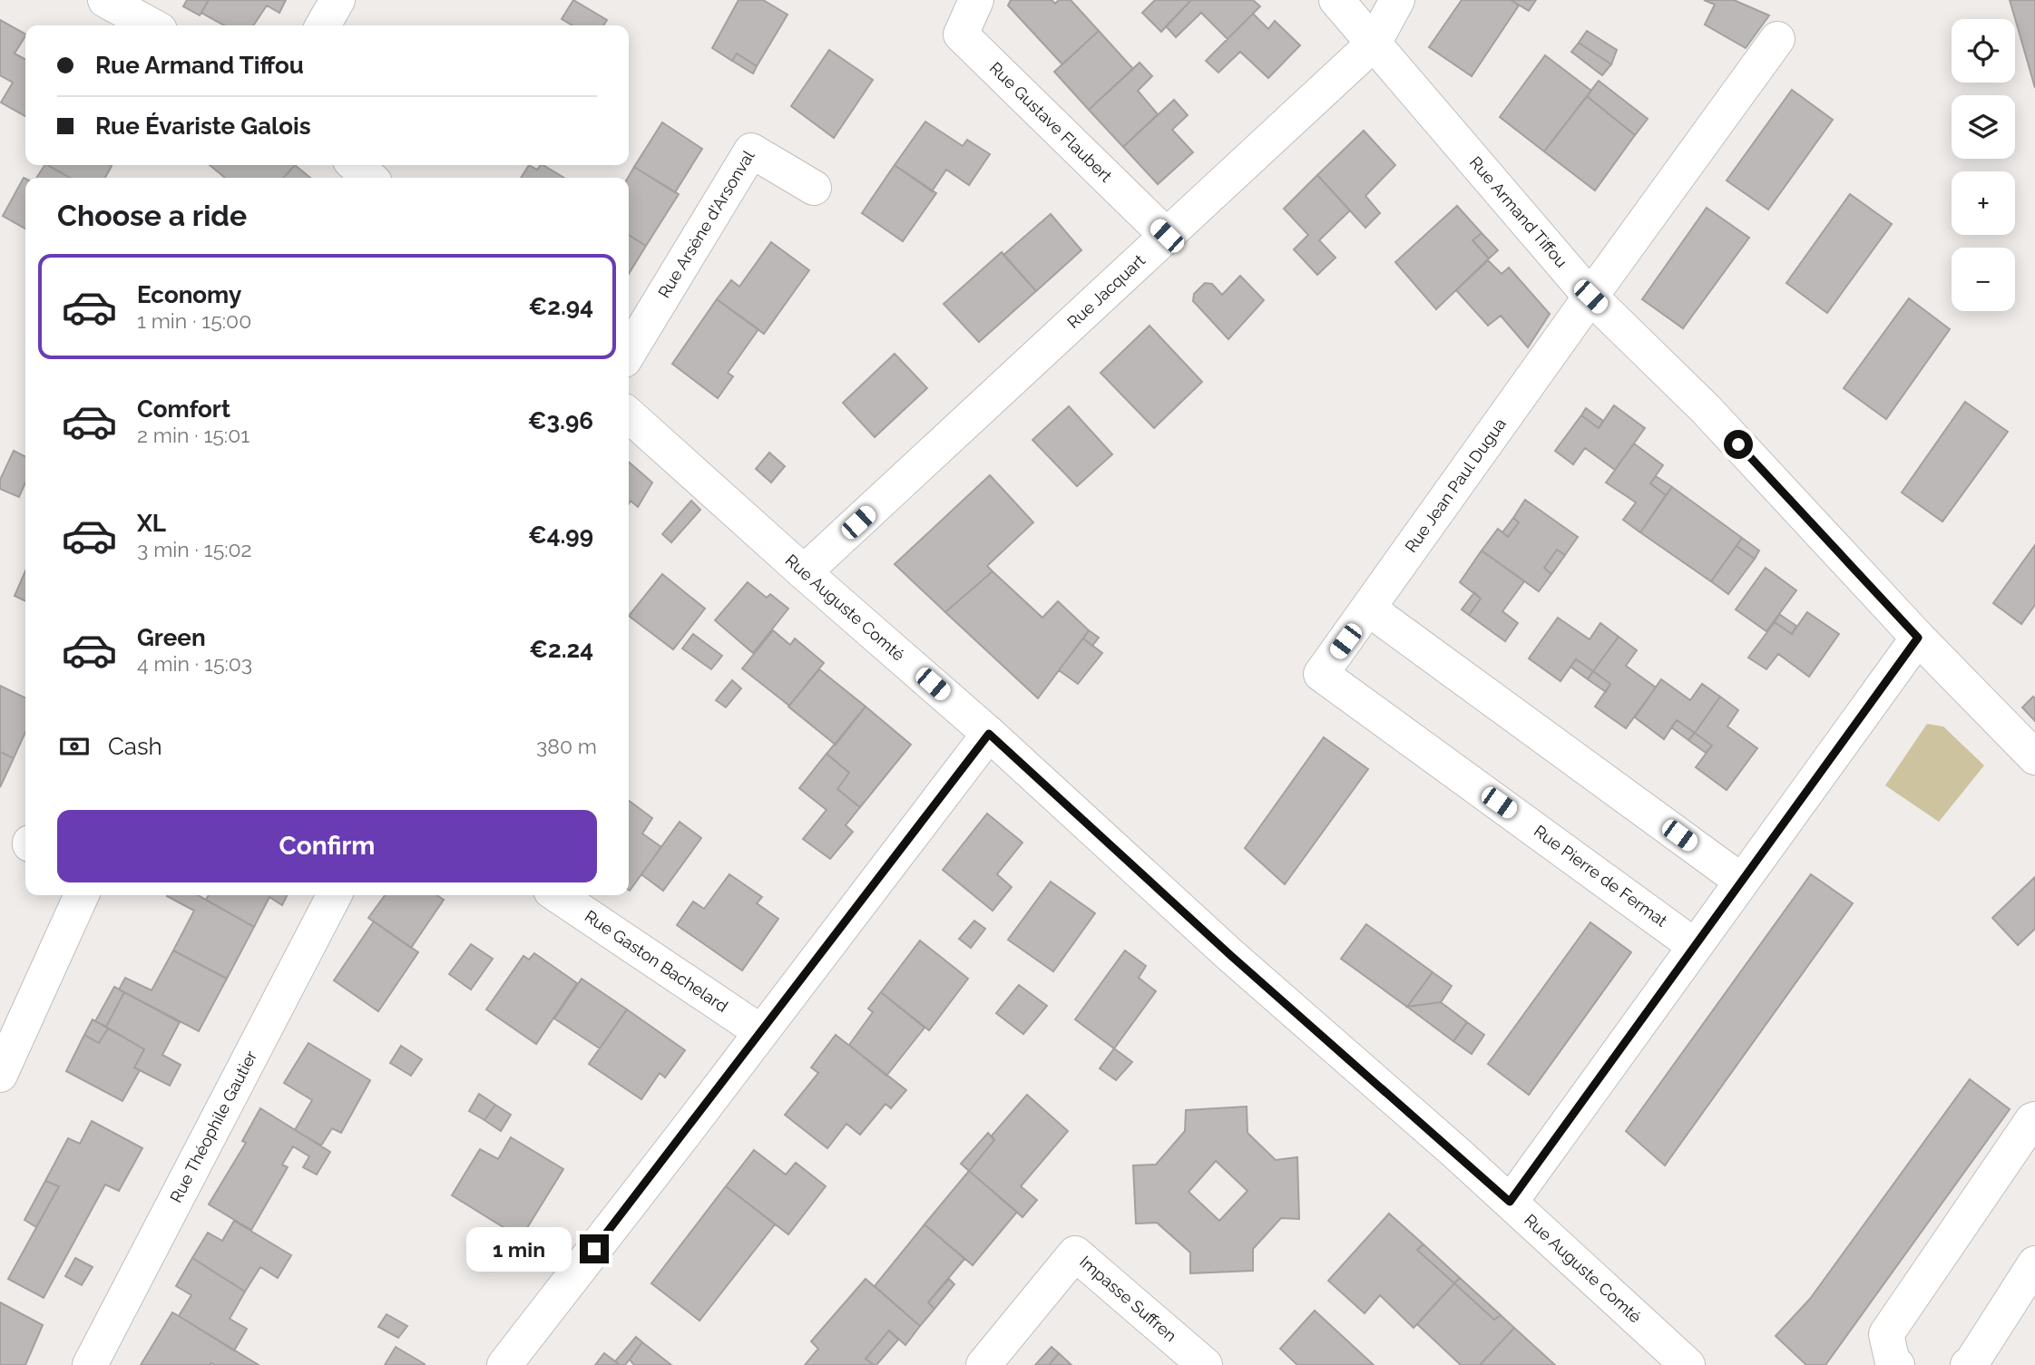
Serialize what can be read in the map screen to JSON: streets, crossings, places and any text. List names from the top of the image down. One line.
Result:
{"streets":{"street":["Rue Gustave Flaubert","Rue Armand Tiffou","Rue Arsène d'Arsonval","Rue Jacquart","Rue Jean Paul Dugua","Rue Auguste Comté","Rue Pierre de Fermat","Rue Gaston Bachelard","Rue Théophile Gautier","Impasse Suffren"]},"crossings":[["Rue Gustave Flaubert","Rue Jacquart"],["Rue Armand Tiffou","Rue Jacquart"],["Rue Armand Tiffou","Rue Jean Paul Dugua"],["Rue Jacquart","Rue Auguste Comté"],["Rue Jean Paul Dugua","Rue Pierre de Fermat"]],"page":{"map_buttons":["+","−"],"banner":["Rue Armand Tiffou","Rue Évariste Galois"],"heading":"Choose a ride","list":[{"name":"Economy","note":"1 min · 15:00","value":"€2.94"},{"name":"Comfort","note":"2 min · 15:01","value":"€3.96"},{"name":"XL","note":"3 min · 15:02","value":"€4.99"},{"name":"Green","note":"4 min · 15:03","value":"€2.24"}],"pay":["Cash","380 m"],"buttons":"Confirm","bubble":"1 min"}}
